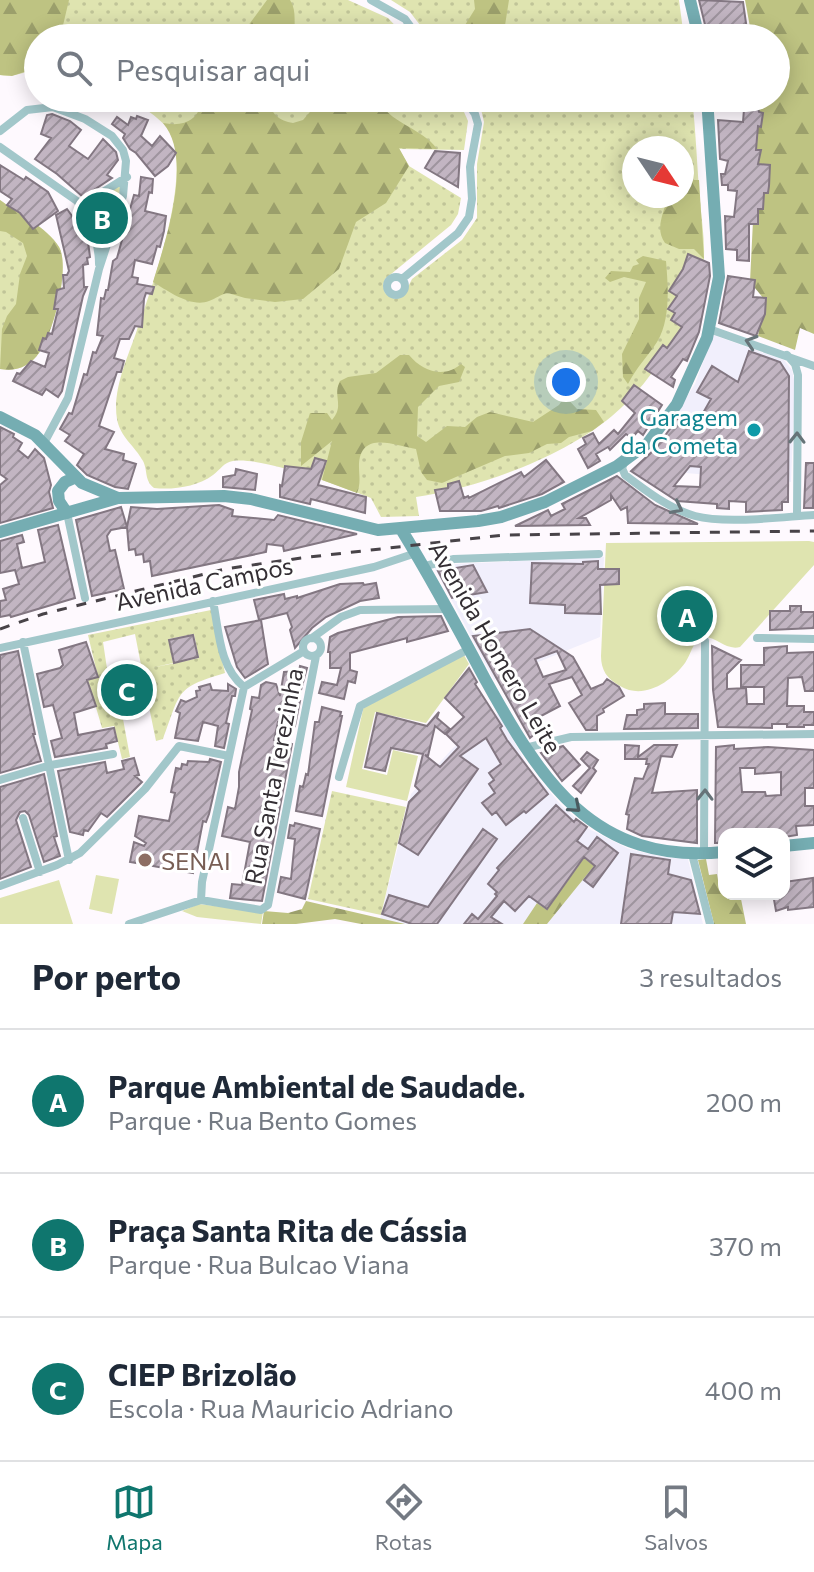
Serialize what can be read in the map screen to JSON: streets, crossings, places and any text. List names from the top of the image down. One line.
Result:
{"streets":{"main road":["Avenida Homero Leite"],"street":["Avenida Campos","Rua Santa Terezinha"]},"crossings":[["Avenida Campos","Avenida Homero Leite"]],"one_way":["Avenida Homero Leite"],"places":["Garagem da Cometa","SENAI"],"north":"bottom right","page":{"search":"Pesquisar aqui","pins":["B","A","C"],"heading":["Por perto","3 resultados"],"list":[{"mark":"A","name":"Parque Ambiental de Saudade.","note":"Parque · Rua Bento Gomes","value":"200 m"},{"mark":"B","name":"Praça Santa Rita de Cássia","note":"Parque · Rua Bulcao Viana","value":"370 m"},{"mark":"C","name":"CIEP Brizolão","note":"Escola · Rua Mauricio Adriano","value":"400 m"}],"nav":["Mapa","Rotas","Salvos"]}}
